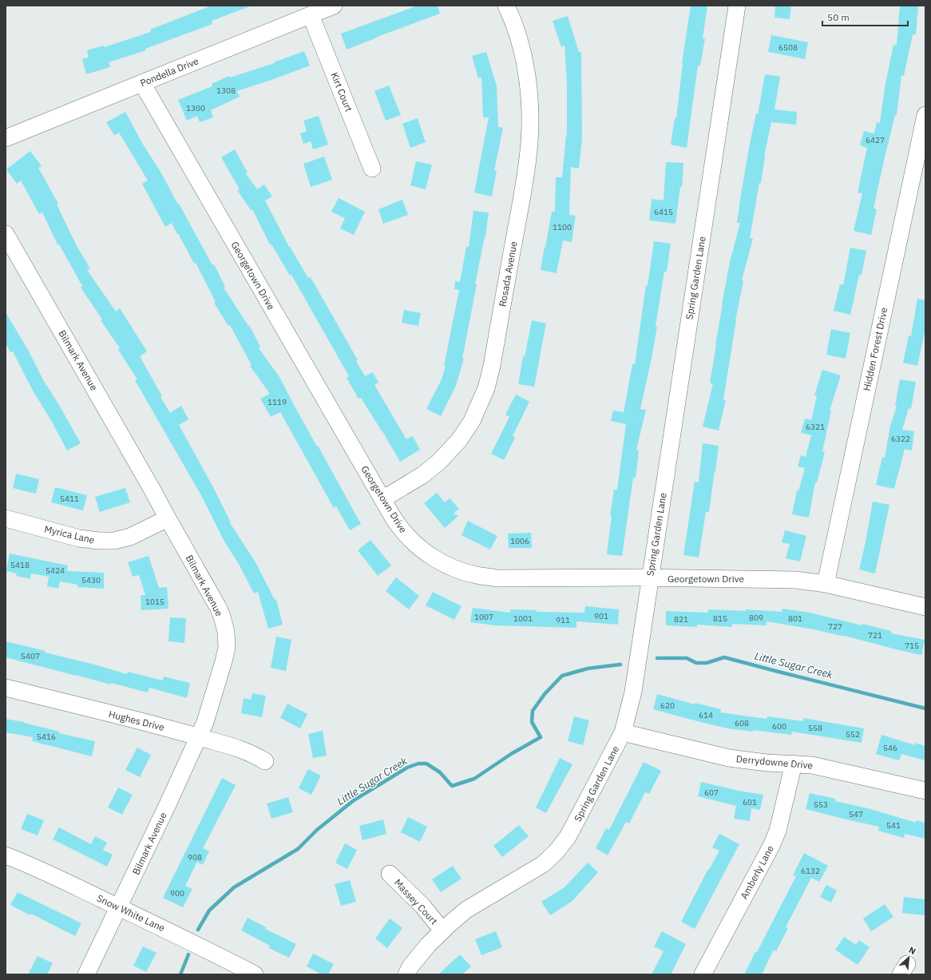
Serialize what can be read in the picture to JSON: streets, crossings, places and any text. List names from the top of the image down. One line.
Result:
{"streets":{"street":["Pondella Drive","Kirt Court","Rosada Avenue","Georgetown Drive","Spring Garden Lane","Hidden Forest Drive","Bilmark Avenue","Myrica Lane","Hughes Drive","Derrydowne Drive","Amberly Lane","Massey Court","Snow White Lane"]},"crossings":[["Pondella Drive","Kirt Court"],["Pondella Drive","Georgetown Drive"],["Rosada Avenue","Georgetown Drive"],["Georgetown Drive","Spring Garden Lane"],["Georgetown Drive","Hidden Forest Drive"],["Spring Garden Lane","Derrydowne Drive"],["Spring Garden Lane","Massey Court"],["Bilmark Avenue","Myrica Lane"],["Bilmark Avenue","Hughes Drive"],["Bilmark Avenue","Snow White Lane"],["Derrydowne Drive","Amberly Lane"]],"water":["Little Sugar Creek"],"house_numbers":["6508","1308","1300","6427","6415","1100","1119","6321","6322","5411","1006","5418","5424","5430","1015","901","1007","809","1001","815","801","821","911","727","721","715","5407","620","614","608","600","558","552","5416","546","607","601","553","547","541","908","6132","900"],"scale_bar":"50 m","north":"top right"}
